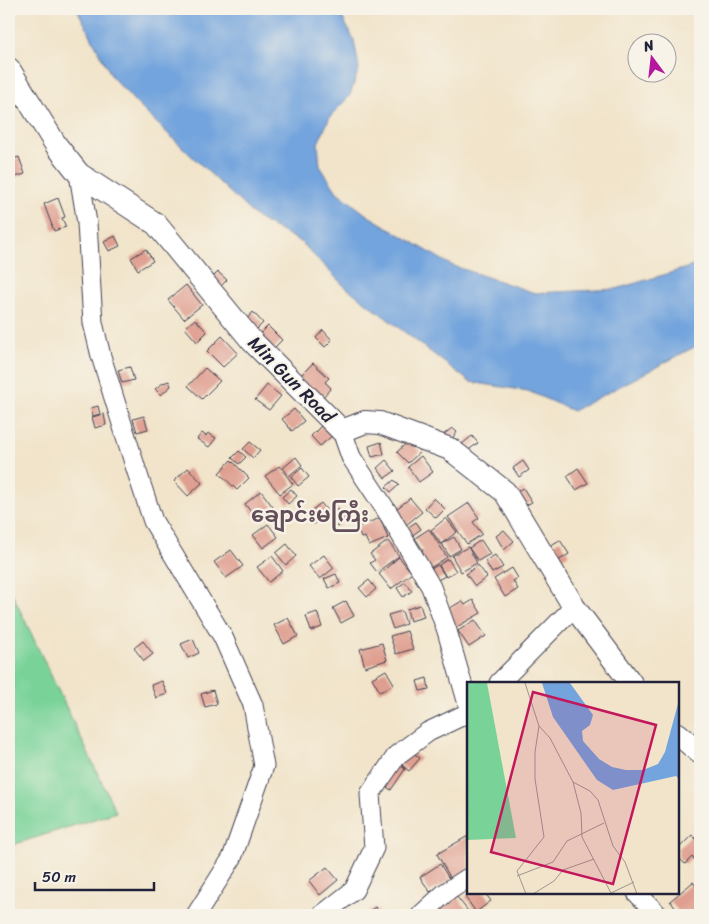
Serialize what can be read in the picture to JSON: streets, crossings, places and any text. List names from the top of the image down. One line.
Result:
{"streets":{"street":["Min Gun Road"]},"districts":["ချောင်းမကြီး"],"scale_bar":"50 m","north":"top"}
